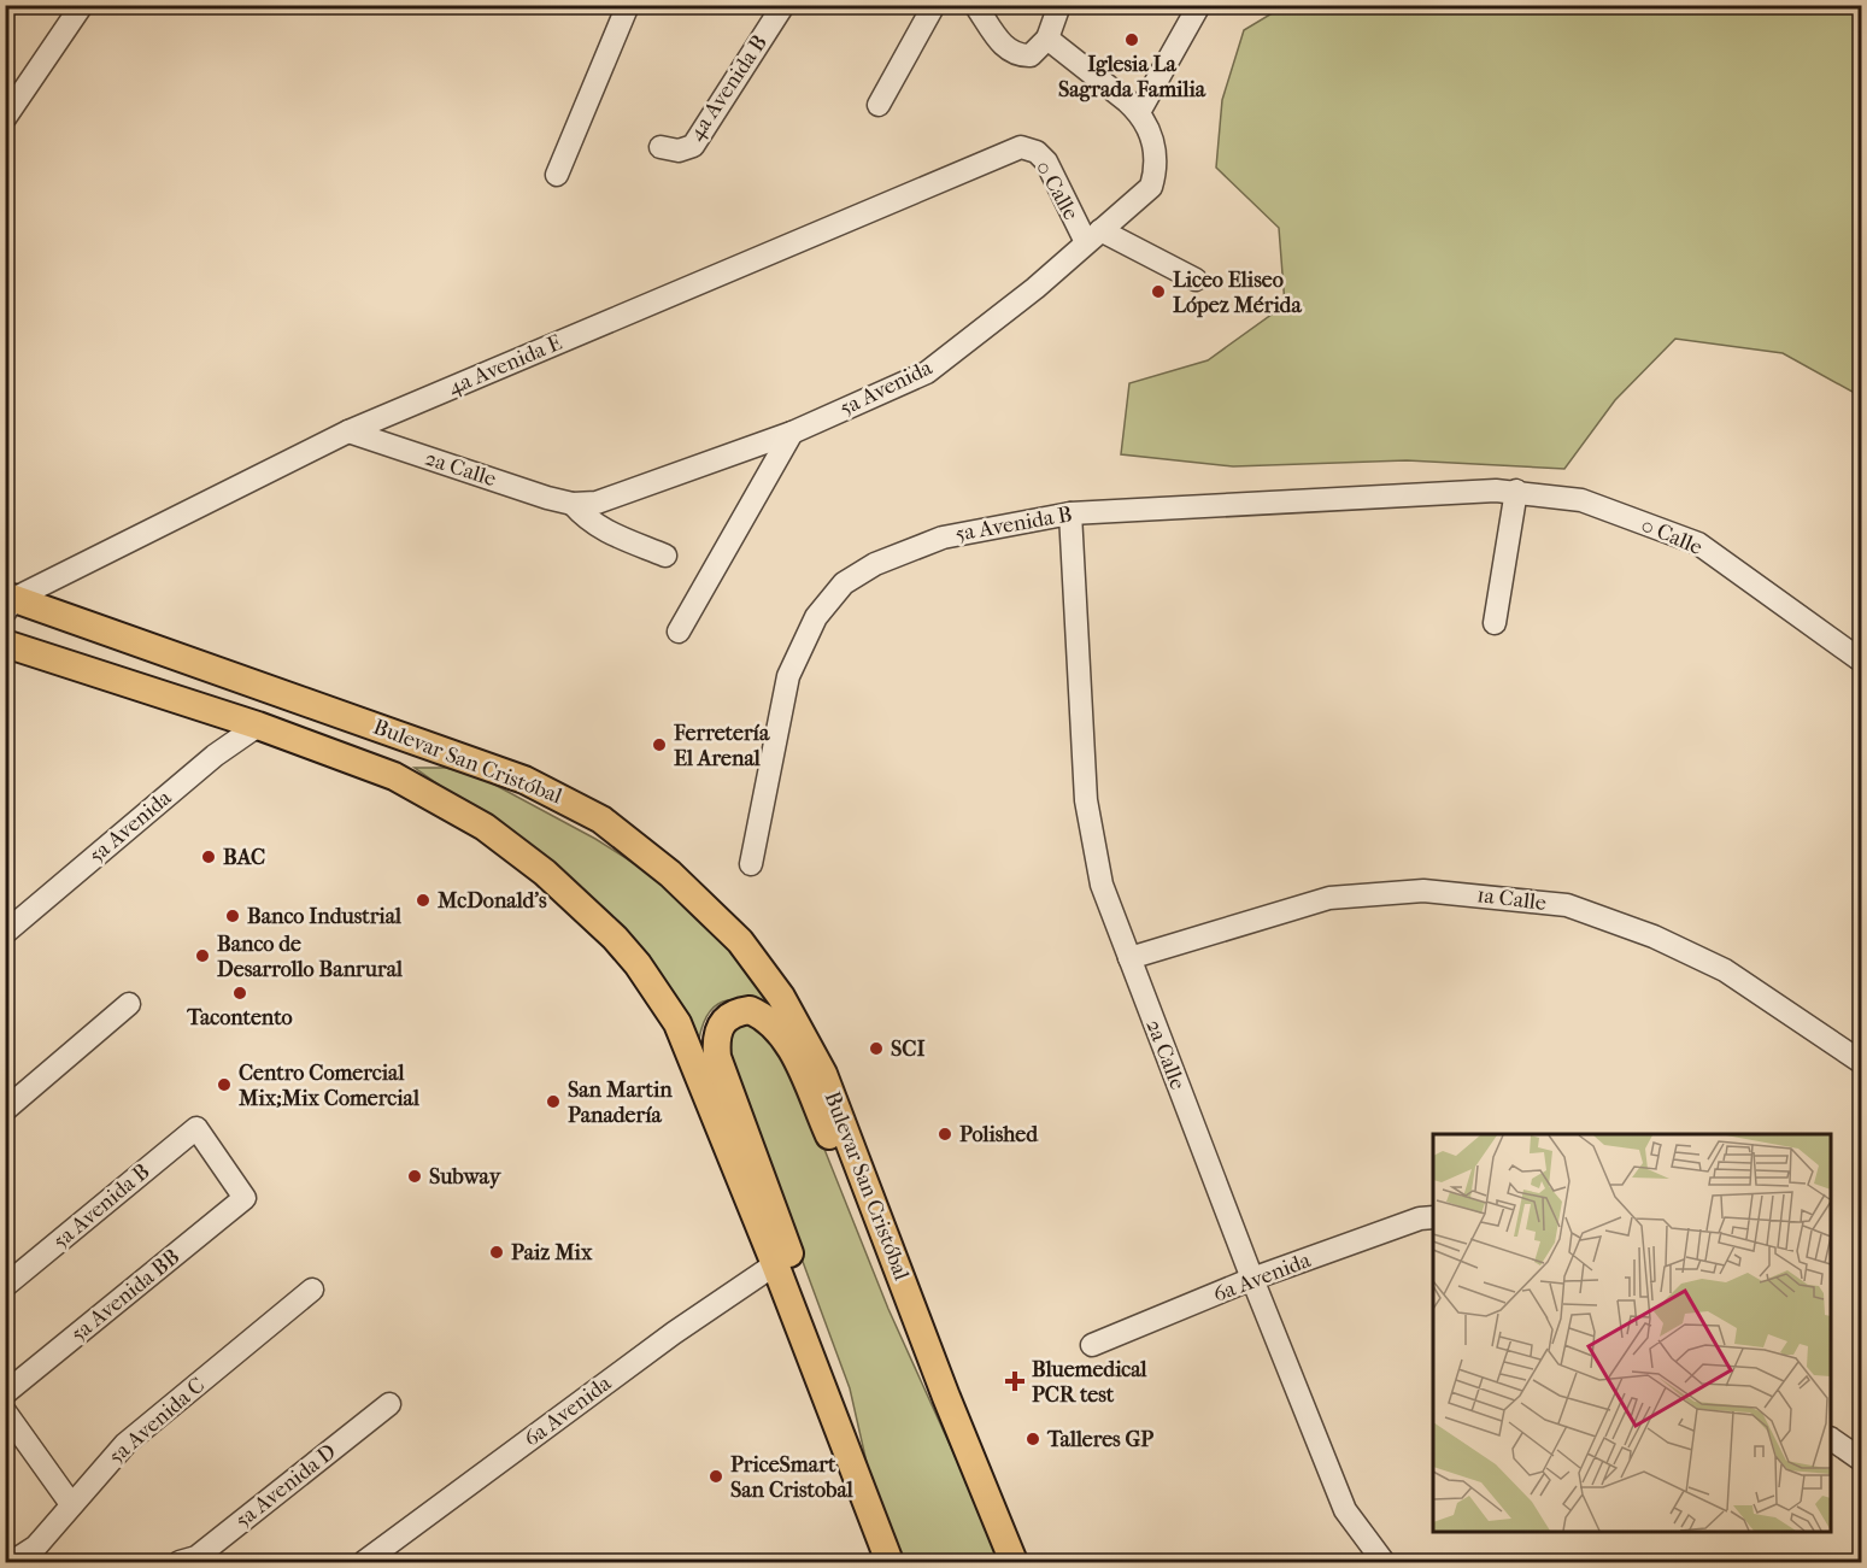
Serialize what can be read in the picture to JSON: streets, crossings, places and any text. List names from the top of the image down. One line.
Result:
{"streets":{"main road":["Bulevar San Cristóbal"],"street":["4a Avenida B","0 Calle","4a Avenida E","5a Avenida","2a Calle","5a Avenida B","1a Calle","6a Avenida","5a Avenida BB","5a Avenida C","5a Avenida D"]},"crossings":[["0 Calle","4a Avenida E"],["0 Calle","5a Avenida"],["0 Calle","5a Avenida B"],["4a Avenida E","2a Calle"],["4a Avenida E","Bulevar San Cristóbal"],["5a Avenida","2a Calle"],["5a Avenida","Bulevar San Cristóbal"],["2a Calle","5a Avenida B"],["2a Calle","1a Calle"],["2a Calle","6a Avenida"],["5a Avenida B","5a Avenida BB"],["Bulevar San Cristóbal","6a Avenida"]],"places":{"other":["Iglesia La Sagrada Familia","Liceo Eliseo López Mérida","Ferretería El Arenal","BAC","McDonald's","Banco Industrial","Banco de Desarrollo Banrural","Tacontento","SCI","Centro Comercial Mix;Mix Comercial","San Martin Panadería","Polished","Subway","Paiz Mix","Talleres GP","PriceSmart San Cristobal"],"health":["Bluemedical PCR test"]}}
